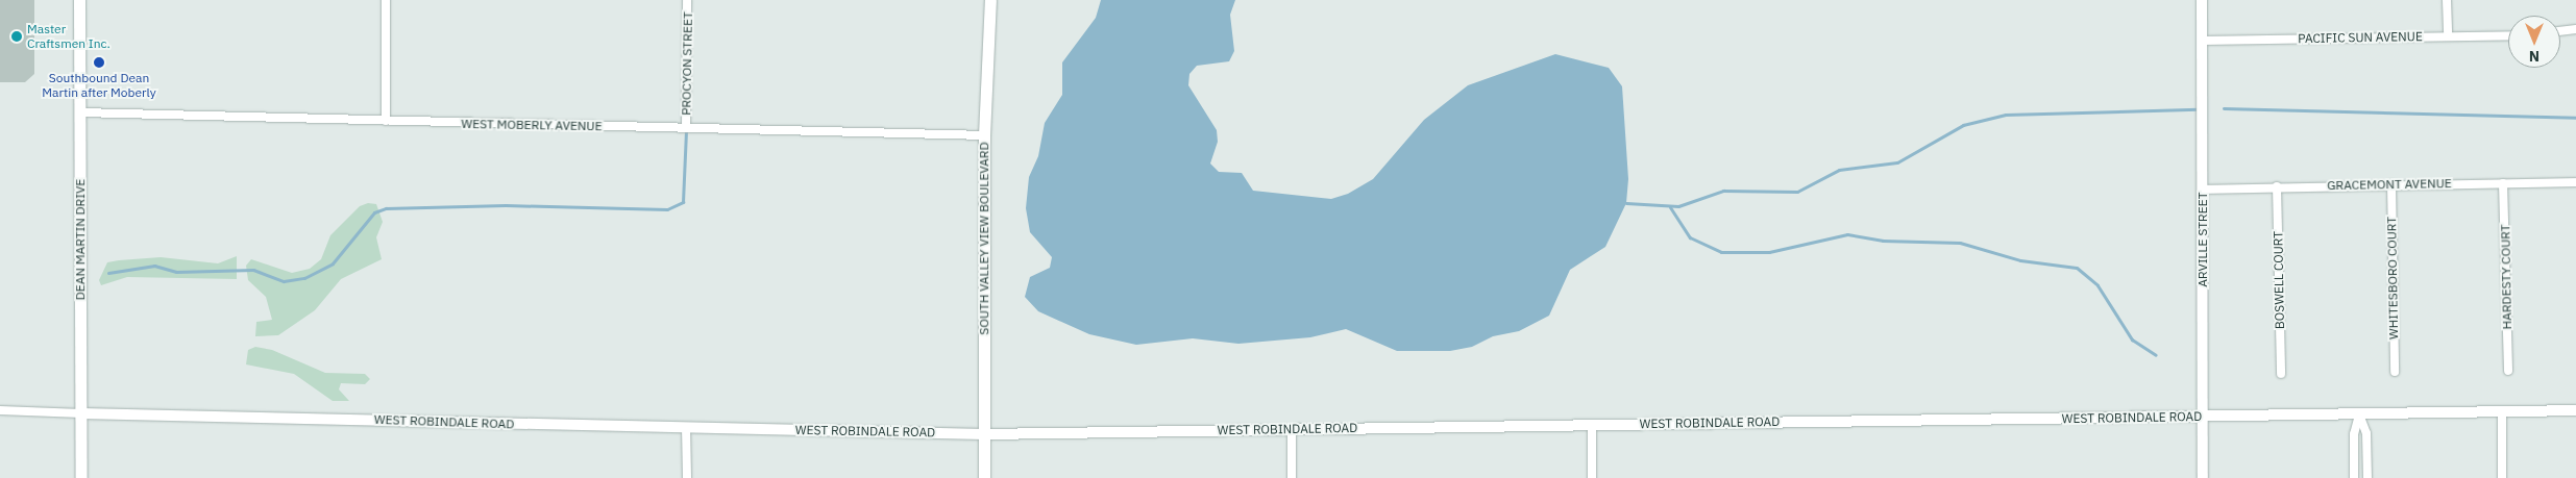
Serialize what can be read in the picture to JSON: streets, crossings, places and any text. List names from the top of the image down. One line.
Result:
{"streets":{"main road":["SOUTH VALLEY VIEW BOULEVARD","DEAN MARTIN DRIVE"],"street":["PACIFIC SUN AVENUE","PROCYON STREET","WEST MOBERLY AVENUE","GRACEMONT AVENUE","ARVILLE STREET","HARDESTY COURT","WHITESBORO COURT","BOSWELL COURT","WEST ROBINDALE ROAD"]},"crossings":[["PACIFIC SUN AVENUE","ARVILLE STREET"],["PROCYON STREET","WEST MOBERLY AVENUE"],["WEST MOBERLY AVENUE","SOUTH VALLEY VIEW BOULEVARD"],["WEST MOBERLY AVENUE","DEAN MARTIN DRIVE"],["GRACEMONT AVENUE","ARVILLE STREET"],["GRACEMONT AVENUE","HARDESTY COURT"],["GRACEMONT AVENUE","WHITESBORO COURT"],["GRACEMONT AVENUE","BOSWELL COURT"],["SOUTH VALLEY VIEW BOULEVARD","WEST ROBINDALE ROAD"],["DEAN MARTIN DRIVE","WEST ROBINDALE ROAD"],["ARVILLE STREET","WEST ROBINDALE ROAD"]],"places":["Master Craftsmen Inc.","Southbound Dean Martin after Moberly"],"north":"bottom"}
